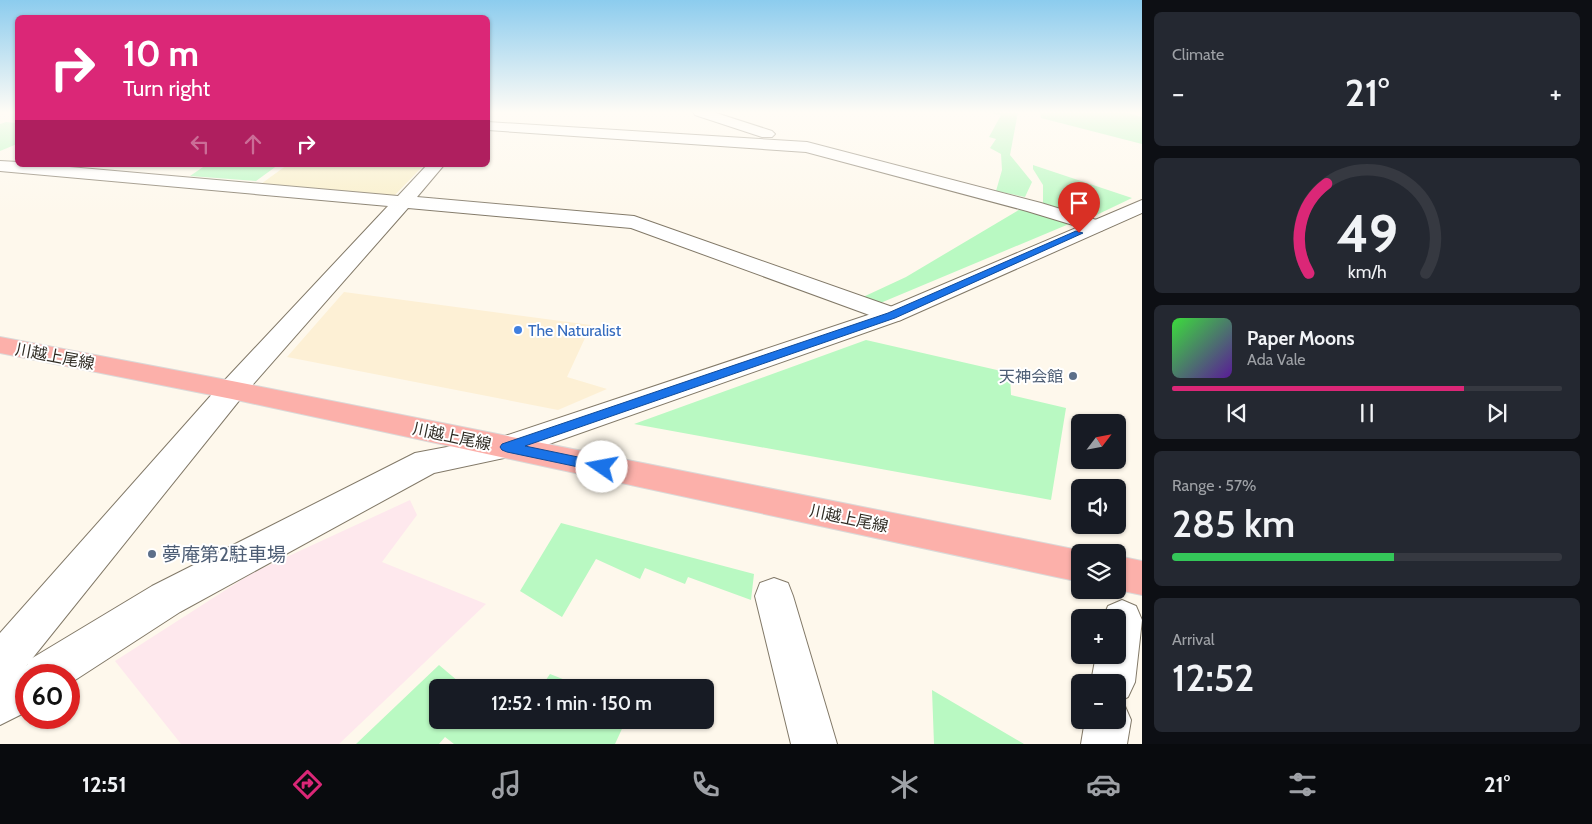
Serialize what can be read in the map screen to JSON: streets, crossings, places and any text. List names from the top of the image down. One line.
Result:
{"streets":{"main road":["川越上尾線"]},"places":["The Naturalist","天神会館","夢庵第2駐車場"],"north":"top right","page":{"tile":["Climate",["Range · 57%","285 km"],["Arrival","12:52"]],"turn":["10 m","Turn right"],"heat":["−","21°","+"],"song":["Paper Moons","Ada Vale"],"map_buttons":["+","−"],"limit":"60","trip":"12:52 · 1 min · 150 m","tabs":["12:51","21°"],"gauge":["49","km/h"]}}
